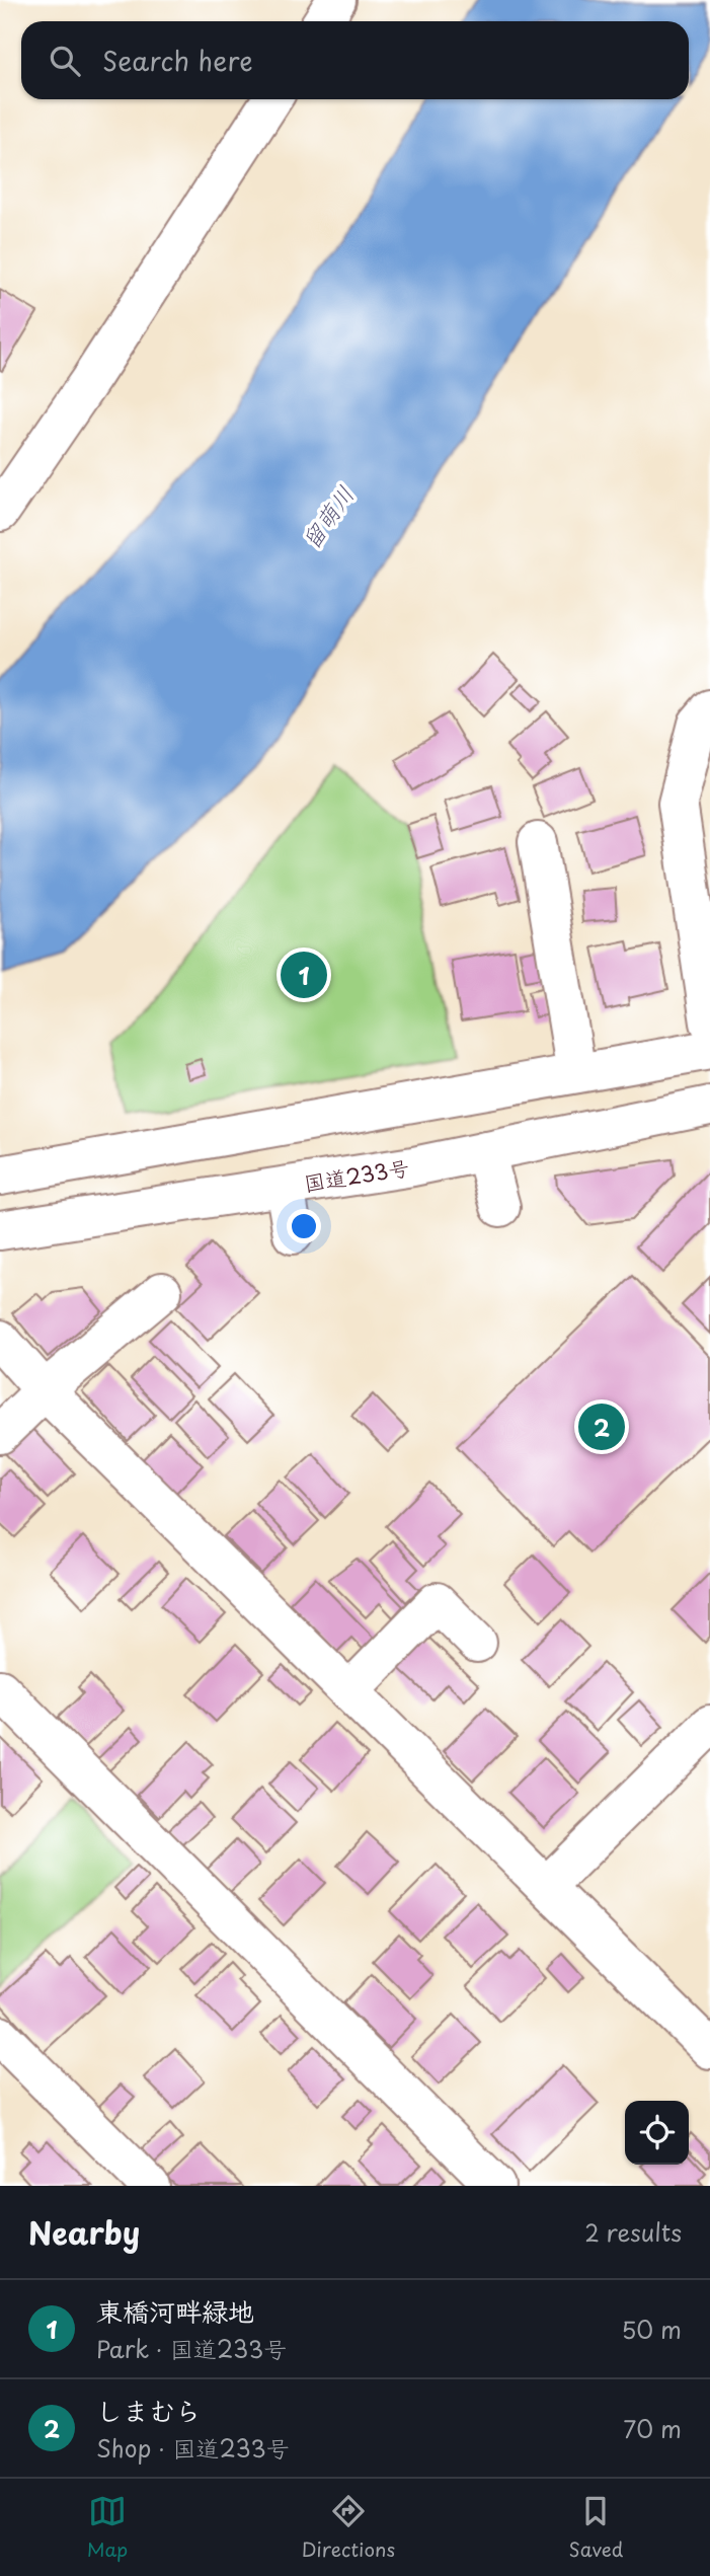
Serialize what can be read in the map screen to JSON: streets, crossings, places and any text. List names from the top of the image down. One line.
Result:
{"streets":{"main road":["国道233号"]},"water":["留萌川"],"page":{"search":"Search here","pins":["1","2"],"heading":["Nearby","2 results"],"list":[{"mark":"1","name":"東橋河畔緑地","note":"Park · 国道233号","value":"50 m"},{"mark":"2","name":"しまむら","note":"Shop · 国道233号","value":"70 m"}],"nav":["Map","Directions","Saved"]}}
